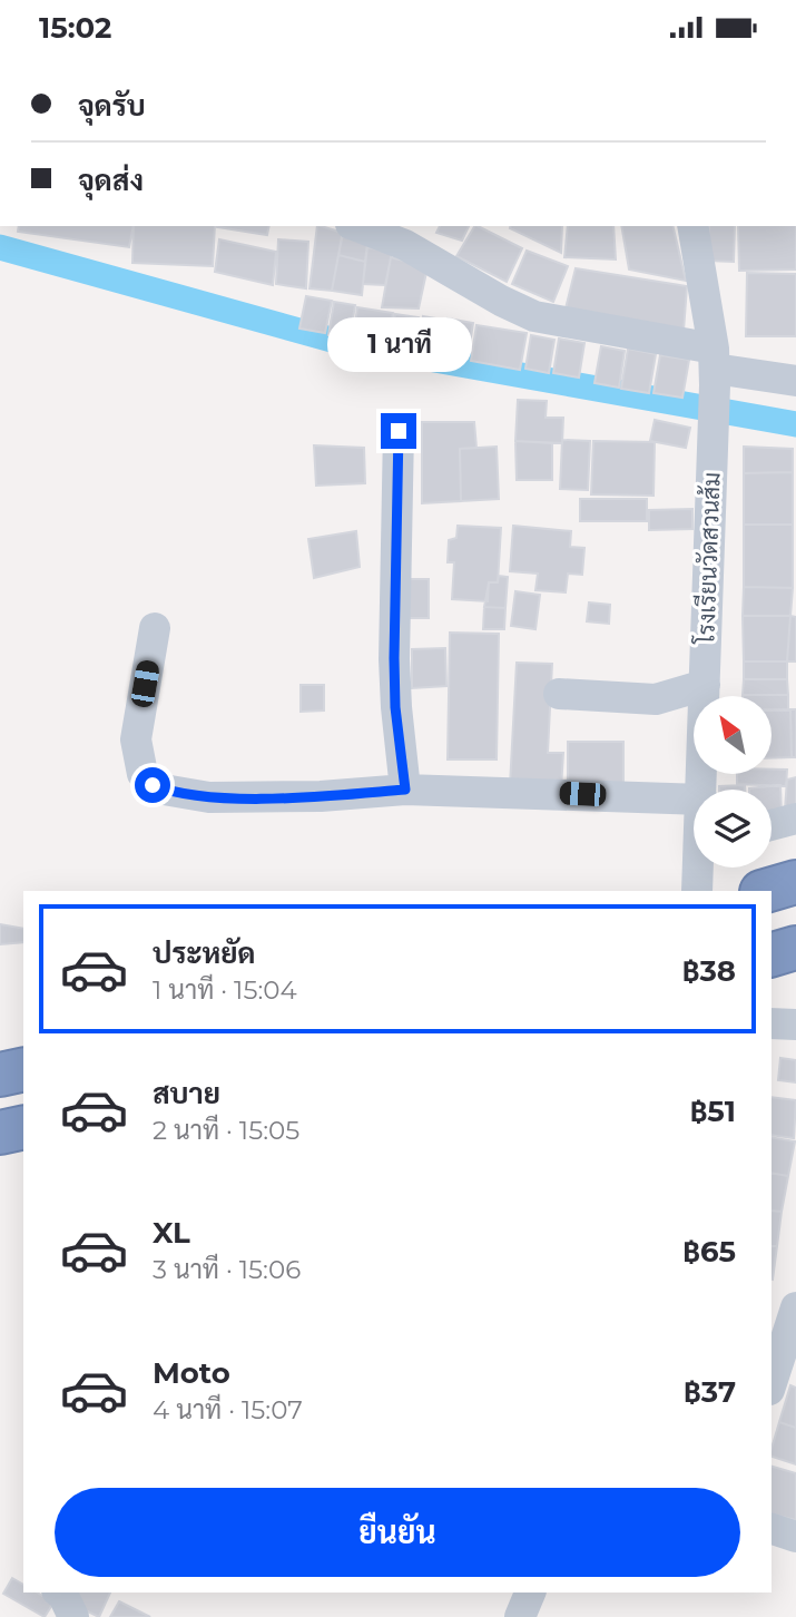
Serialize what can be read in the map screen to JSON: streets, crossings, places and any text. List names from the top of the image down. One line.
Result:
{"streets":{"street":["โรงเรียนวัดสวนส้ม"]},"north":"top left","page":{"status":"15:02","banner":["จุดรับ","จุดส่ง"],"bubble":"1 นาที","list":[{"name":"ประหยัด","note":"1 นาที · 15:04","value":"฿38"},{"name":"สบาย","note":"2 นาที · 15:05","value":"฿51"},{"name":"XL","note":"3 นาที · 15:06","value":"฿65"},{"name":"Moto","note":"4 นาที · 15:07","value":"฿37"}],"buttons":"ยืนยัน"}}
